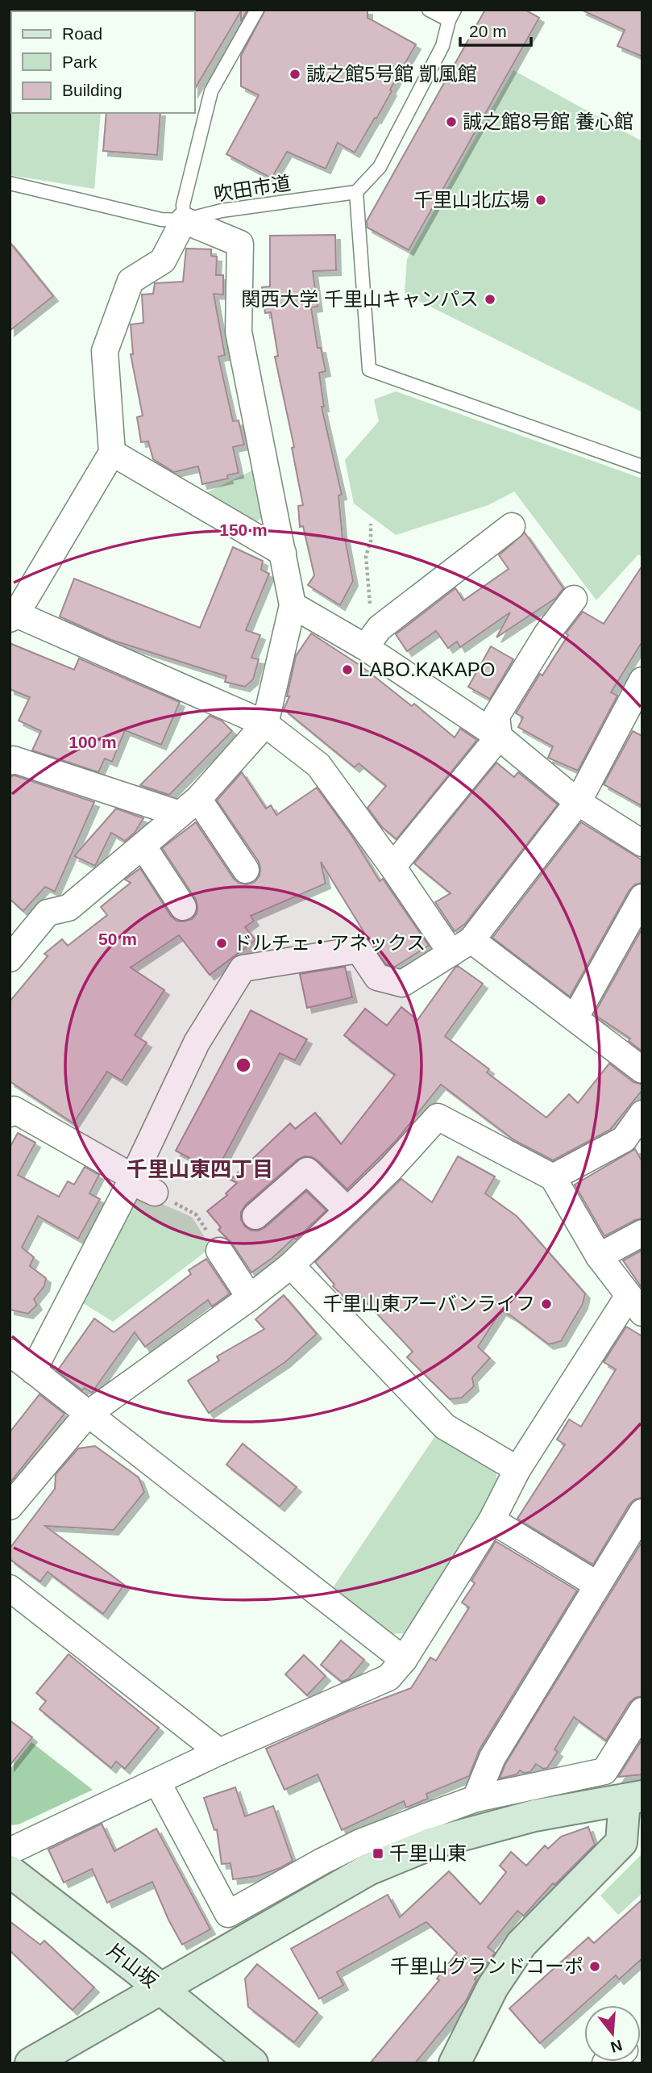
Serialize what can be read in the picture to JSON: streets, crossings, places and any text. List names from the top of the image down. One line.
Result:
{"streets":{"street":["片山坂"],"lane":["吹田市道"]},"districts":["千里山東四丁目"],"places":{"other":["誠之館5号館 凱風館","誠之館8号館 養心館","千里山北広場","関西大学 千里山キャンパス","LABO.KAKAPO","ドルチェ・アネックス","千里山東アーバンライフ","千里山グランドコーポ"],"transit":["千里山東"]},"legend":["Road","Park","Building"],"scale_bar":"20 m","north":"bottom","rings":["150 m","100 m","50 m"]}
